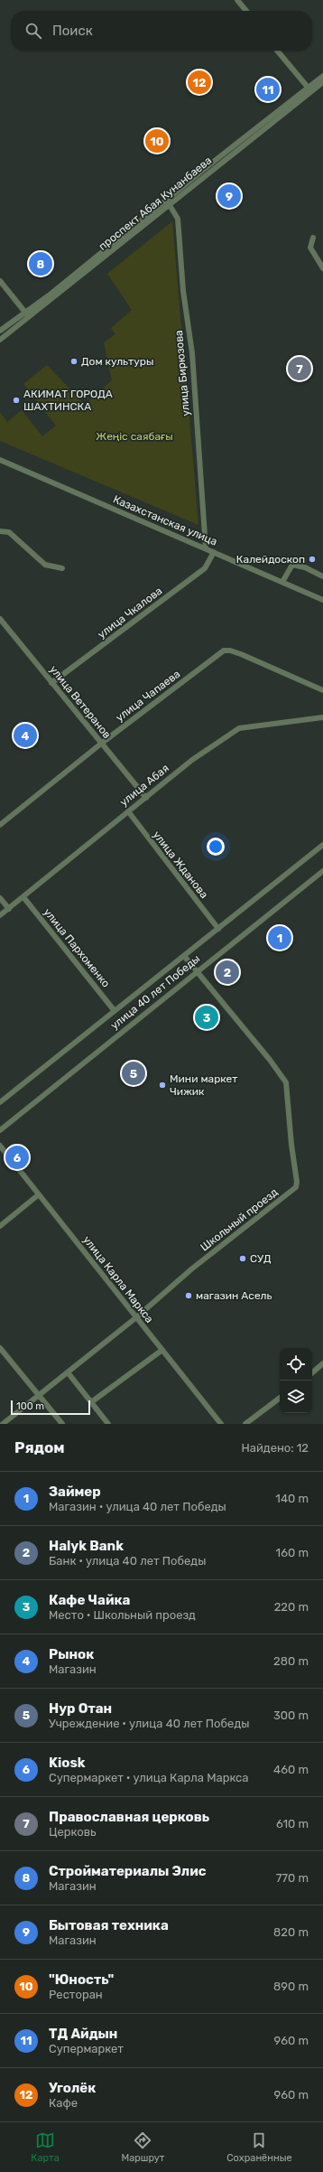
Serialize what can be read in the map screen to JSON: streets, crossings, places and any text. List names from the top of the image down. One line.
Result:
{"streets":{"street":["проспект Абая Кунанбаева","улица Бирюзова","Казахстанская улица","улица Чкалова","улица Чапаева","улица Ветеранов","улица Абая","улица Жданова","улица Пархоменко","улица 40 лет Победы","Школьный проезд","улица Карла Маркса"]},"crossings":[["проспект Абая Кунанбаева","улица Бирюзова"],["улица Бирюзова","Казахстанская улица"],["Казахстанская улица","улица Чкалова"],["улица Чкалова","улица Ветеранов"],["улица Чапаева","улица Ветеранов"],["улица Ветеранов","улица Абая"],["улица Абая","улица Жданова"],["улица Абая","улица Пархоменко"],["улица Жданова","улица 40 лет Победы"],["улица Пархоменко","улица 40 лет Победы"],["улица 40 лет Победы","Школьный проезд"],["Школьный проезд","улица Карла Маркса"]],"parks":["Жеңіс саябағы"],"places":["Дом культуры","АКИМАТ ГОРОДА ШАХТИНСКА","Калейдоскоп","Мини маркет Чижик","СУД","магазин Асель"],"scale_bar":"100 m","page":{"search":"Поиск","pins":["12","11","10","9","8","7","4","1","2","3","5","6"],"scale":"100 m","heading":["Рядом","Найдено: 12"],"list":[{"mark":"1","name":"Займер","note":"Магазин · улица 40 лет Победы","value":"140 m"},{"mark":"2","name":"Halyk Bank","note":"Банк · улица 40 лет Победы","value":"160 m"},{"mark":"3","name":"Кафе Чайка","note":"Место · Школьный проезд","value":"220 m"},{"mark":"4","name":"Рынок","note":"Магазин","value":"280 m"},{"mark":"5","name":"Нур Отан","note":"Учреждение · улица 40 лет Победы","value":"300 m"},{"mark":"6","name":"Kiosk","note":"Супермаркет · улица Карла Маркса","value":"460 m"},{"mark":"7","name":"Православная церковь","note":"Церковь","value":"610 m"},{"mark":"8","name":"Стройматериалы Элис","note":"Магазин","value":"770 m"},{"mark":"9","name":"Бытовая техника","note":"Магазин","value":"820 m"},{"mark":"10","name":"\"Юность\"","note":"Ресторан","value":"890 m"},{"mark":"11","name":"ТД Айдын","note":"Супермаркет","value":"960 m"},{"mark":"12","name":"Уголёк","note":"Кафе","value":"960 m"}],"nav":["Карта","Маршрут","Сохранённые"]}}
